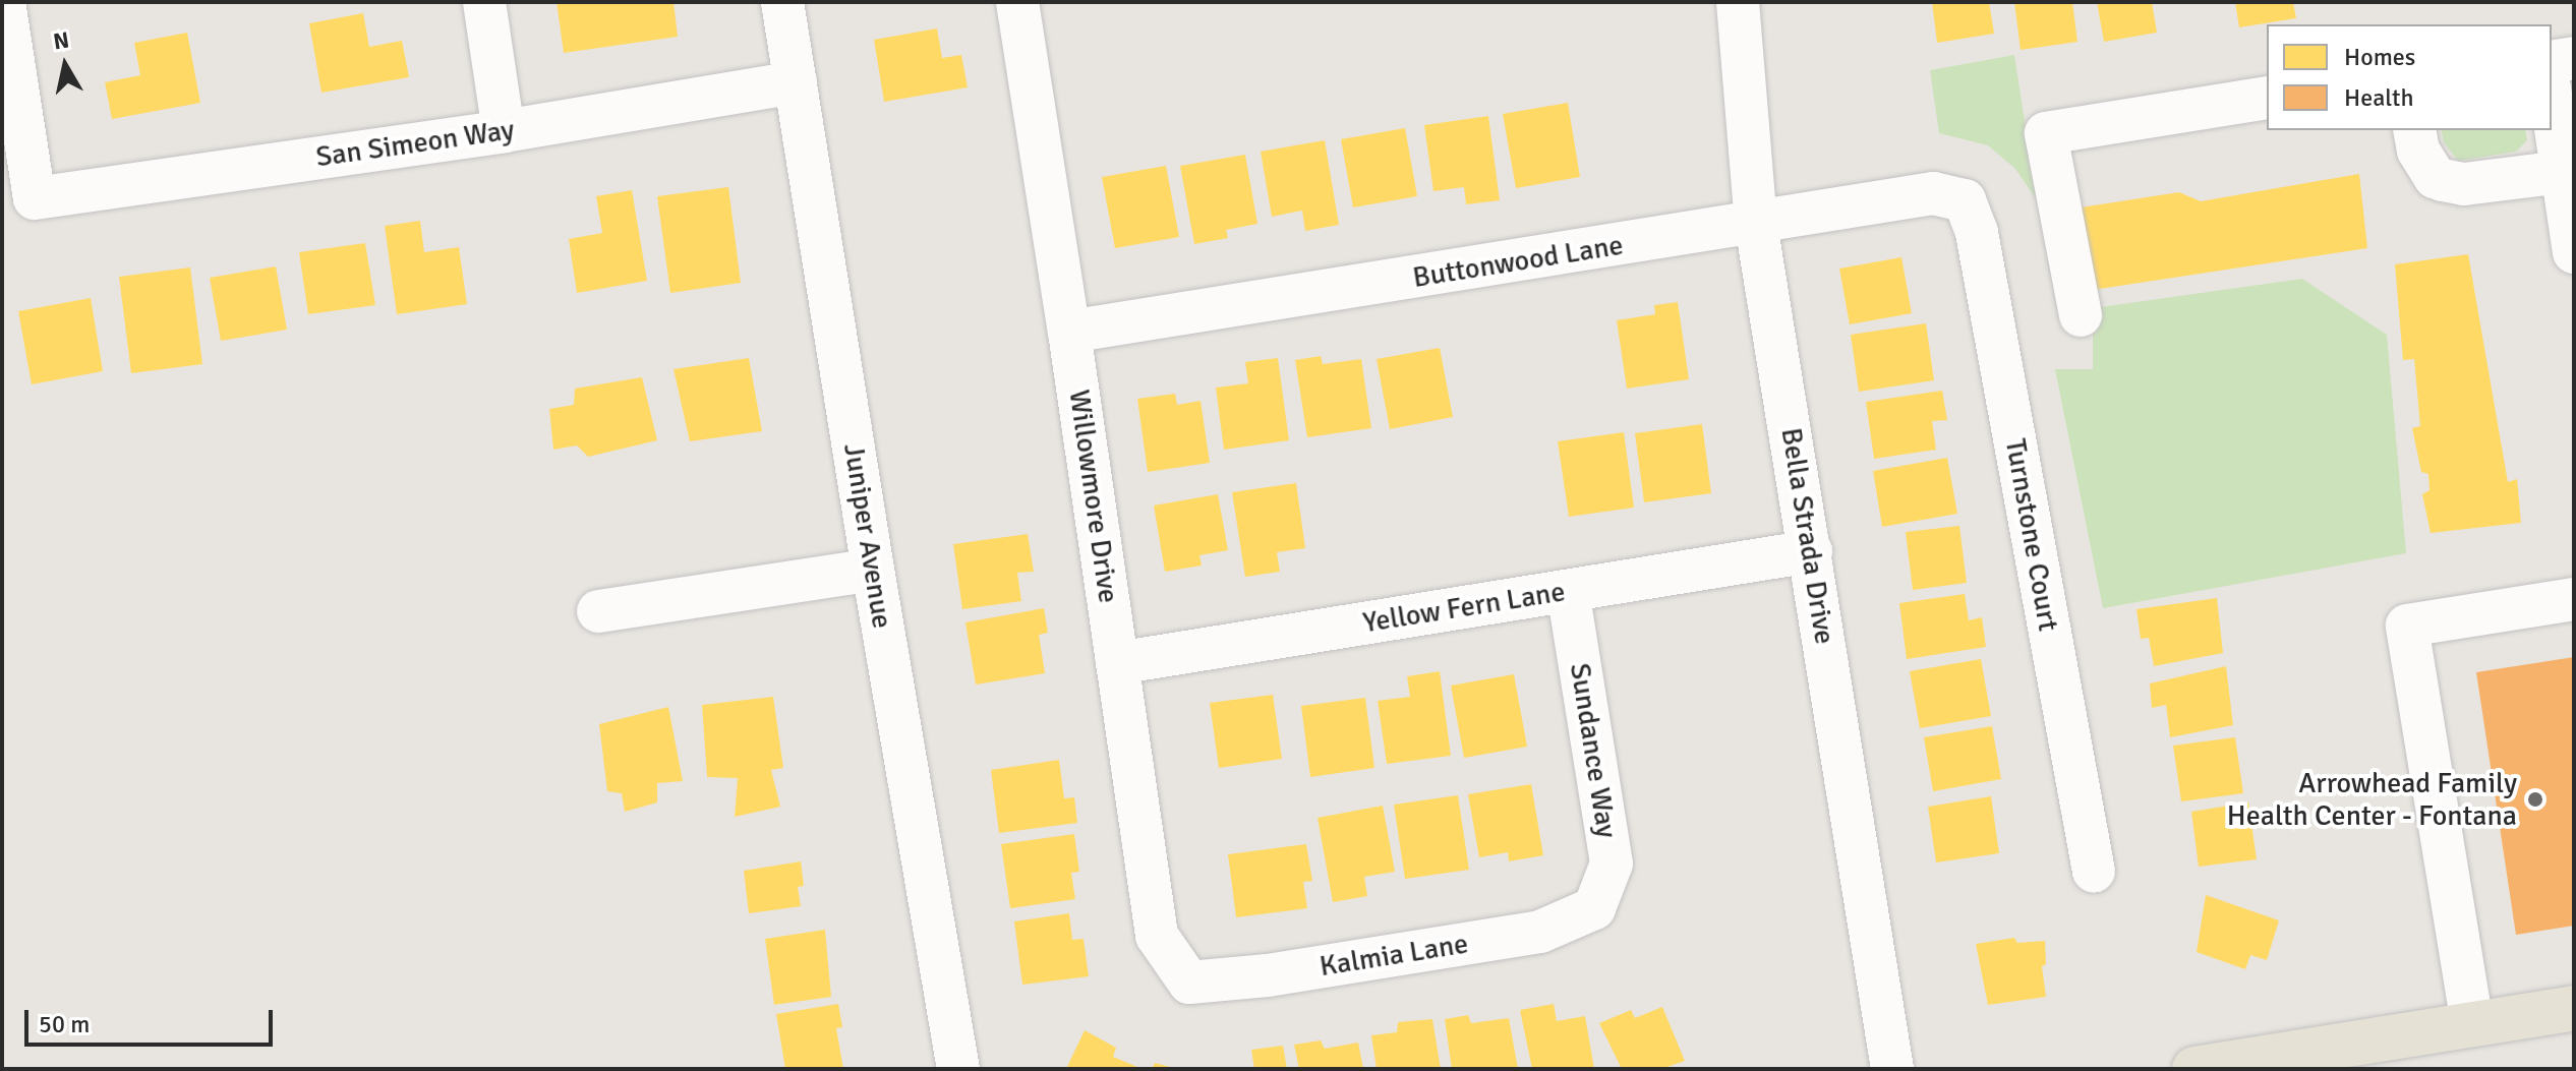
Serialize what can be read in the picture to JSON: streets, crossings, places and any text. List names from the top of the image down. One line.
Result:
{"streets":{"street":["San Simeon Way","Buttonwood Lane","Willowmore Drive","Turnstone Court","Juniper Avenue","Bella Strada Drive","Yellow Fern Lane","Sundance Way","Kalmia Lane"]},"crossings":[["San Simeon Way","Juniper Avenue"],["Buttonwood Lane","Willowmore Drive"],["Buttonwood Lane","Turnstone Court"],["Buttonwood Lane","Bella Strada Drive"],["Willowmore Drive","Yellow Fern Lane"],["Willowmore Drive","Kalmia Lane"],["Bella Strada Drive","Yellow Fern Lane"],["Yellow Fern Lane","Sundance Way"],["Sundance Way","Kalmia Lane"]],"places":["Arrowhead Family Health Center - Fontana"],"legend":["Homes","Health"],"scale_bar":"50 m","north":"top"}
